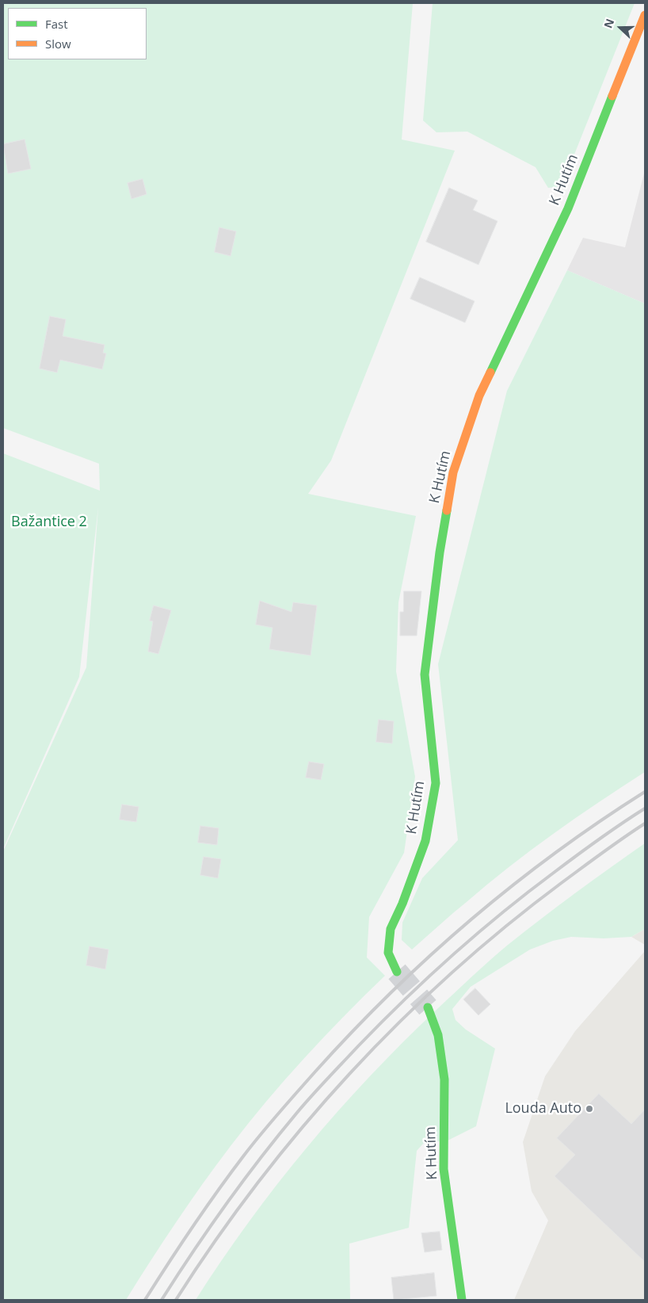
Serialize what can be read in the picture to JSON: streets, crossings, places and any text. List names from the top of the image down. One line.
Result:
{"streets":{"street":["K Hutím"]},"parks":["Bažantice 2"],"places":["Louda Auto"],"legend":["Fast","Slow"],"north":"left"}
